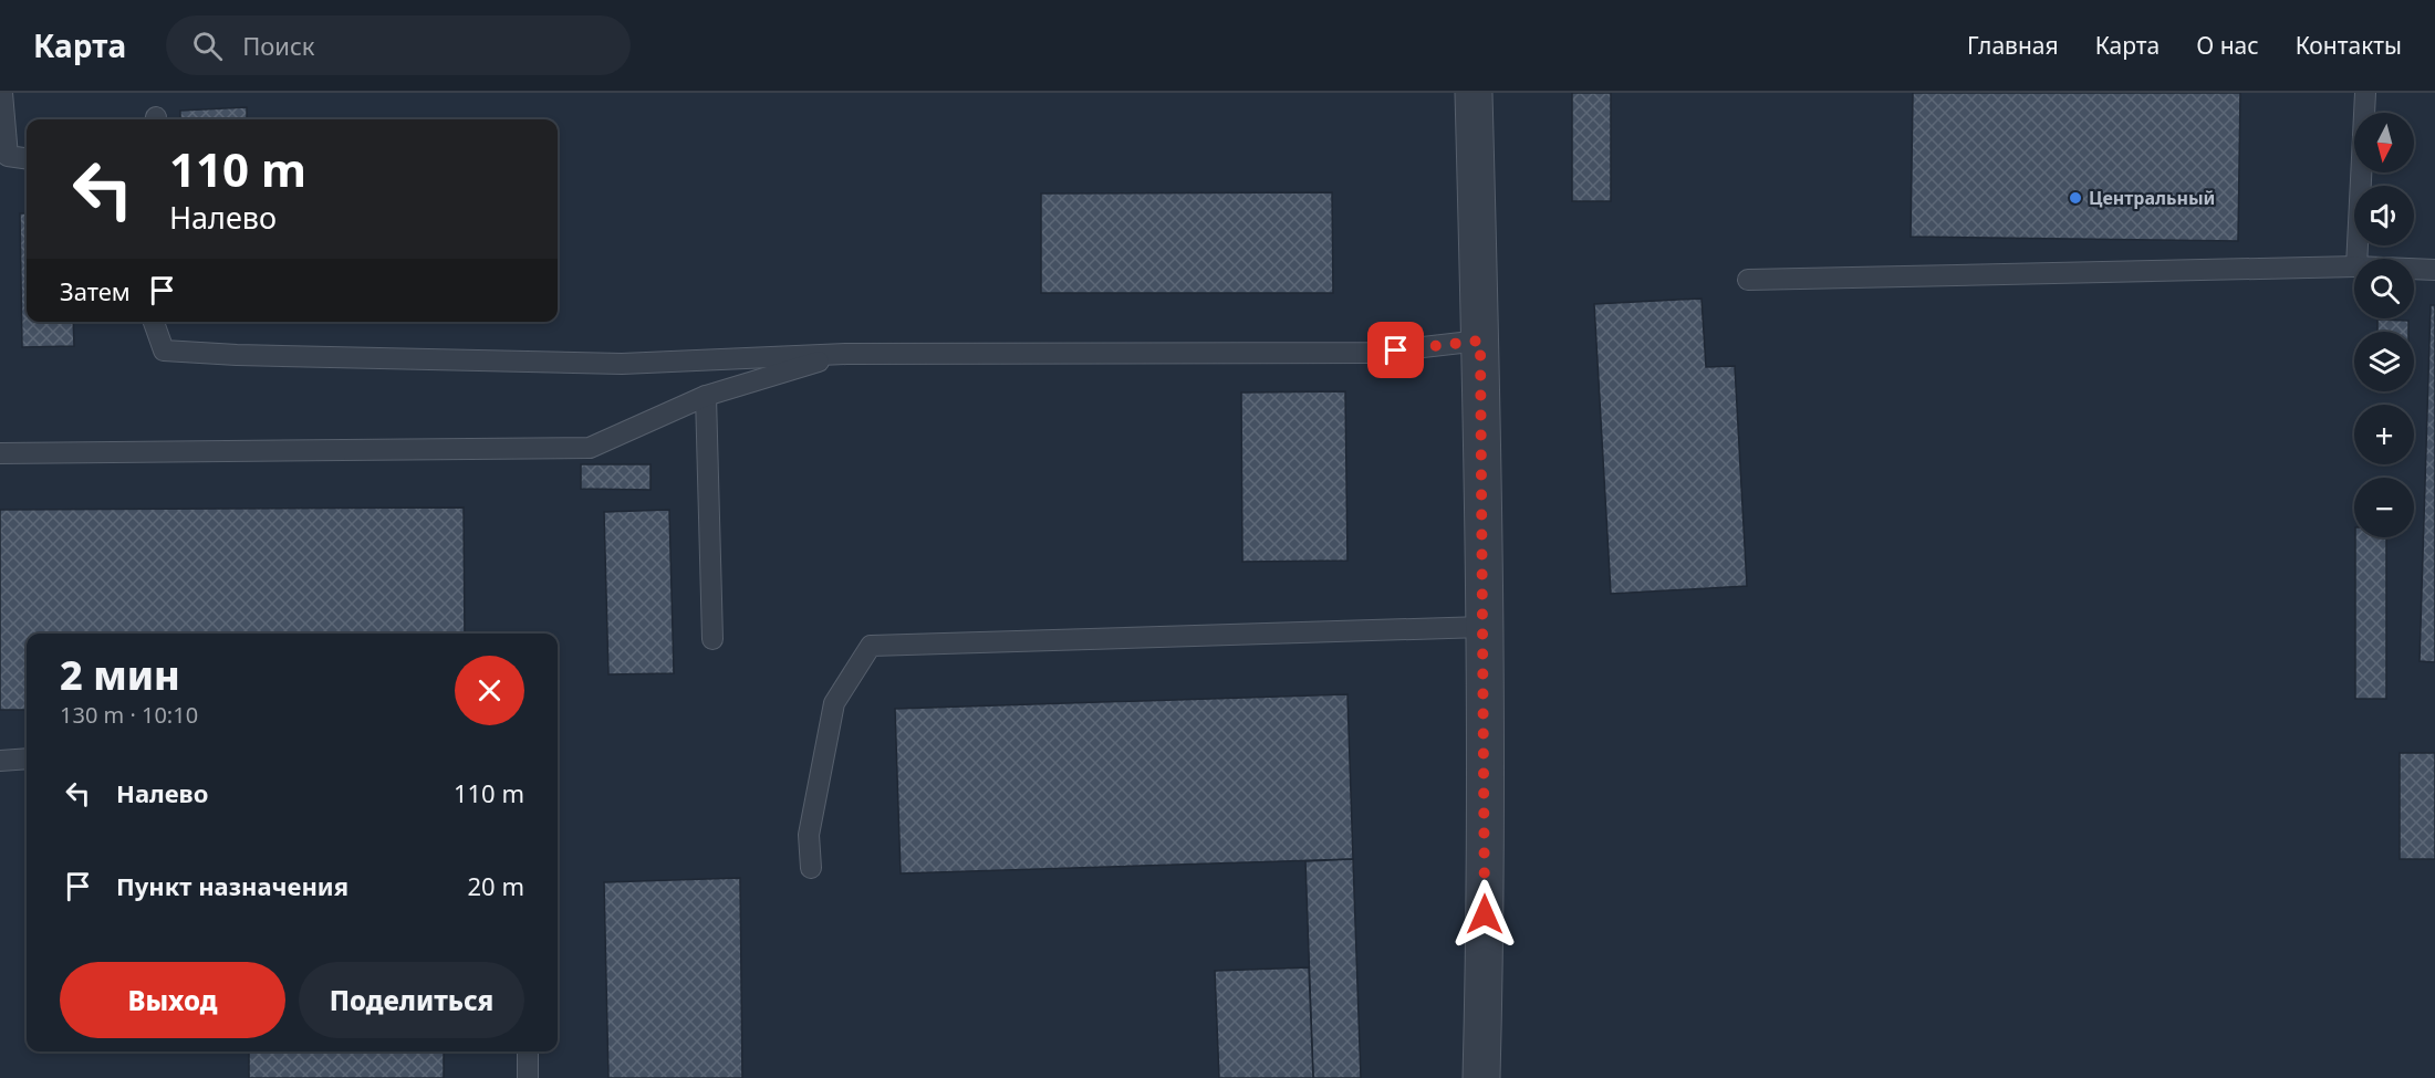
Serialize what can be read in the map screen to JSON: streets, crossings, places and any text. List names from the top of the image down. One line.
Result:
{"places":["Центральный"],"north":"bottom","page":{"header":"Карта","search":"Поиск","nav":["Главная","Карта","О нас","Контакты"],"map_buttons":["+","−"],"turn":["110 m","Налево"],"then":"Затем","heading":["2 мин","130 m · 10:10"],"list":[{"name":"Налево","value":"110 m"},{"name":"Пункт назначения","value":"20 m"}],"buttons":["Выход","Поделиться"]}}
